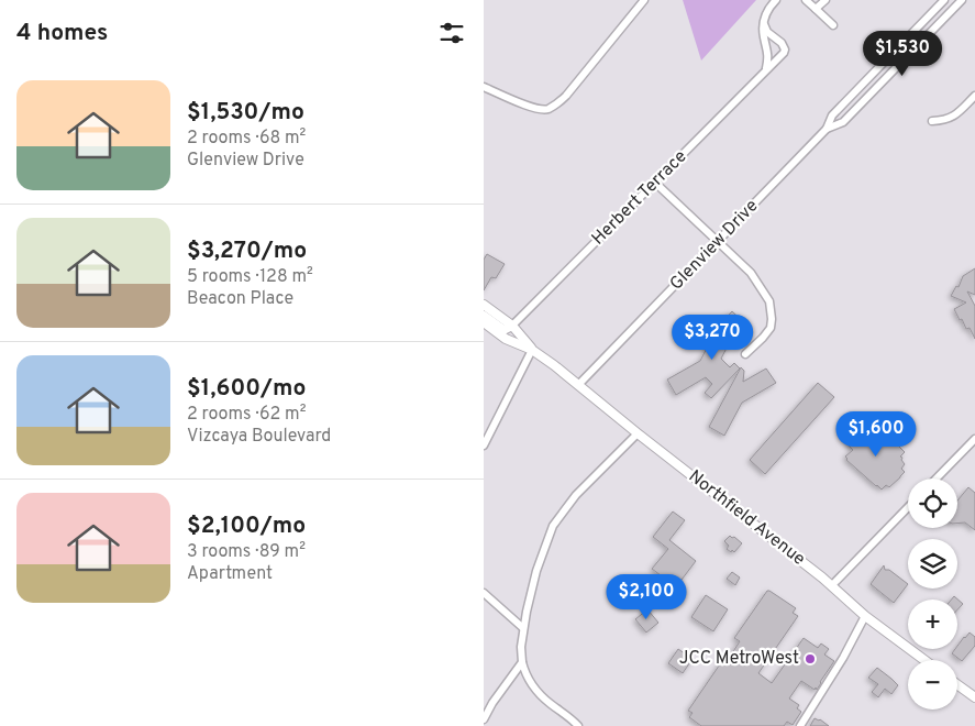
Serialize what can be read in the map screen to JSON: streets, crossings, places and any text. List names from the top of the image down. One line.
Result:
{"streets":{"main road":["Northfield Avenue"],"street":["Herbert Terrace","Glenview Drive"]},"crossings":[["Glenview Drive","Northfield Avenue"]],"places":["JCC MetroWest"],"page":{"heading":"4 homes","price":["$1,530","$3,270","$1,600","$2,100"],"list":[{"name":"$1,530/mo","note":"2 rooms · 68 m² · Glenview Drive"},{"name":"$3,270/mo","note":"5 rooms · 128 m² · Beacon Place"},{"name":"$1,600/mo","note":"2 rooms · 62 m² · Vizcaya Boulevard"},{"name":"$2,100/mo","note":"3 rooms · 89 m² · Apartment"}],"map_buttons":["+","−"]}}
